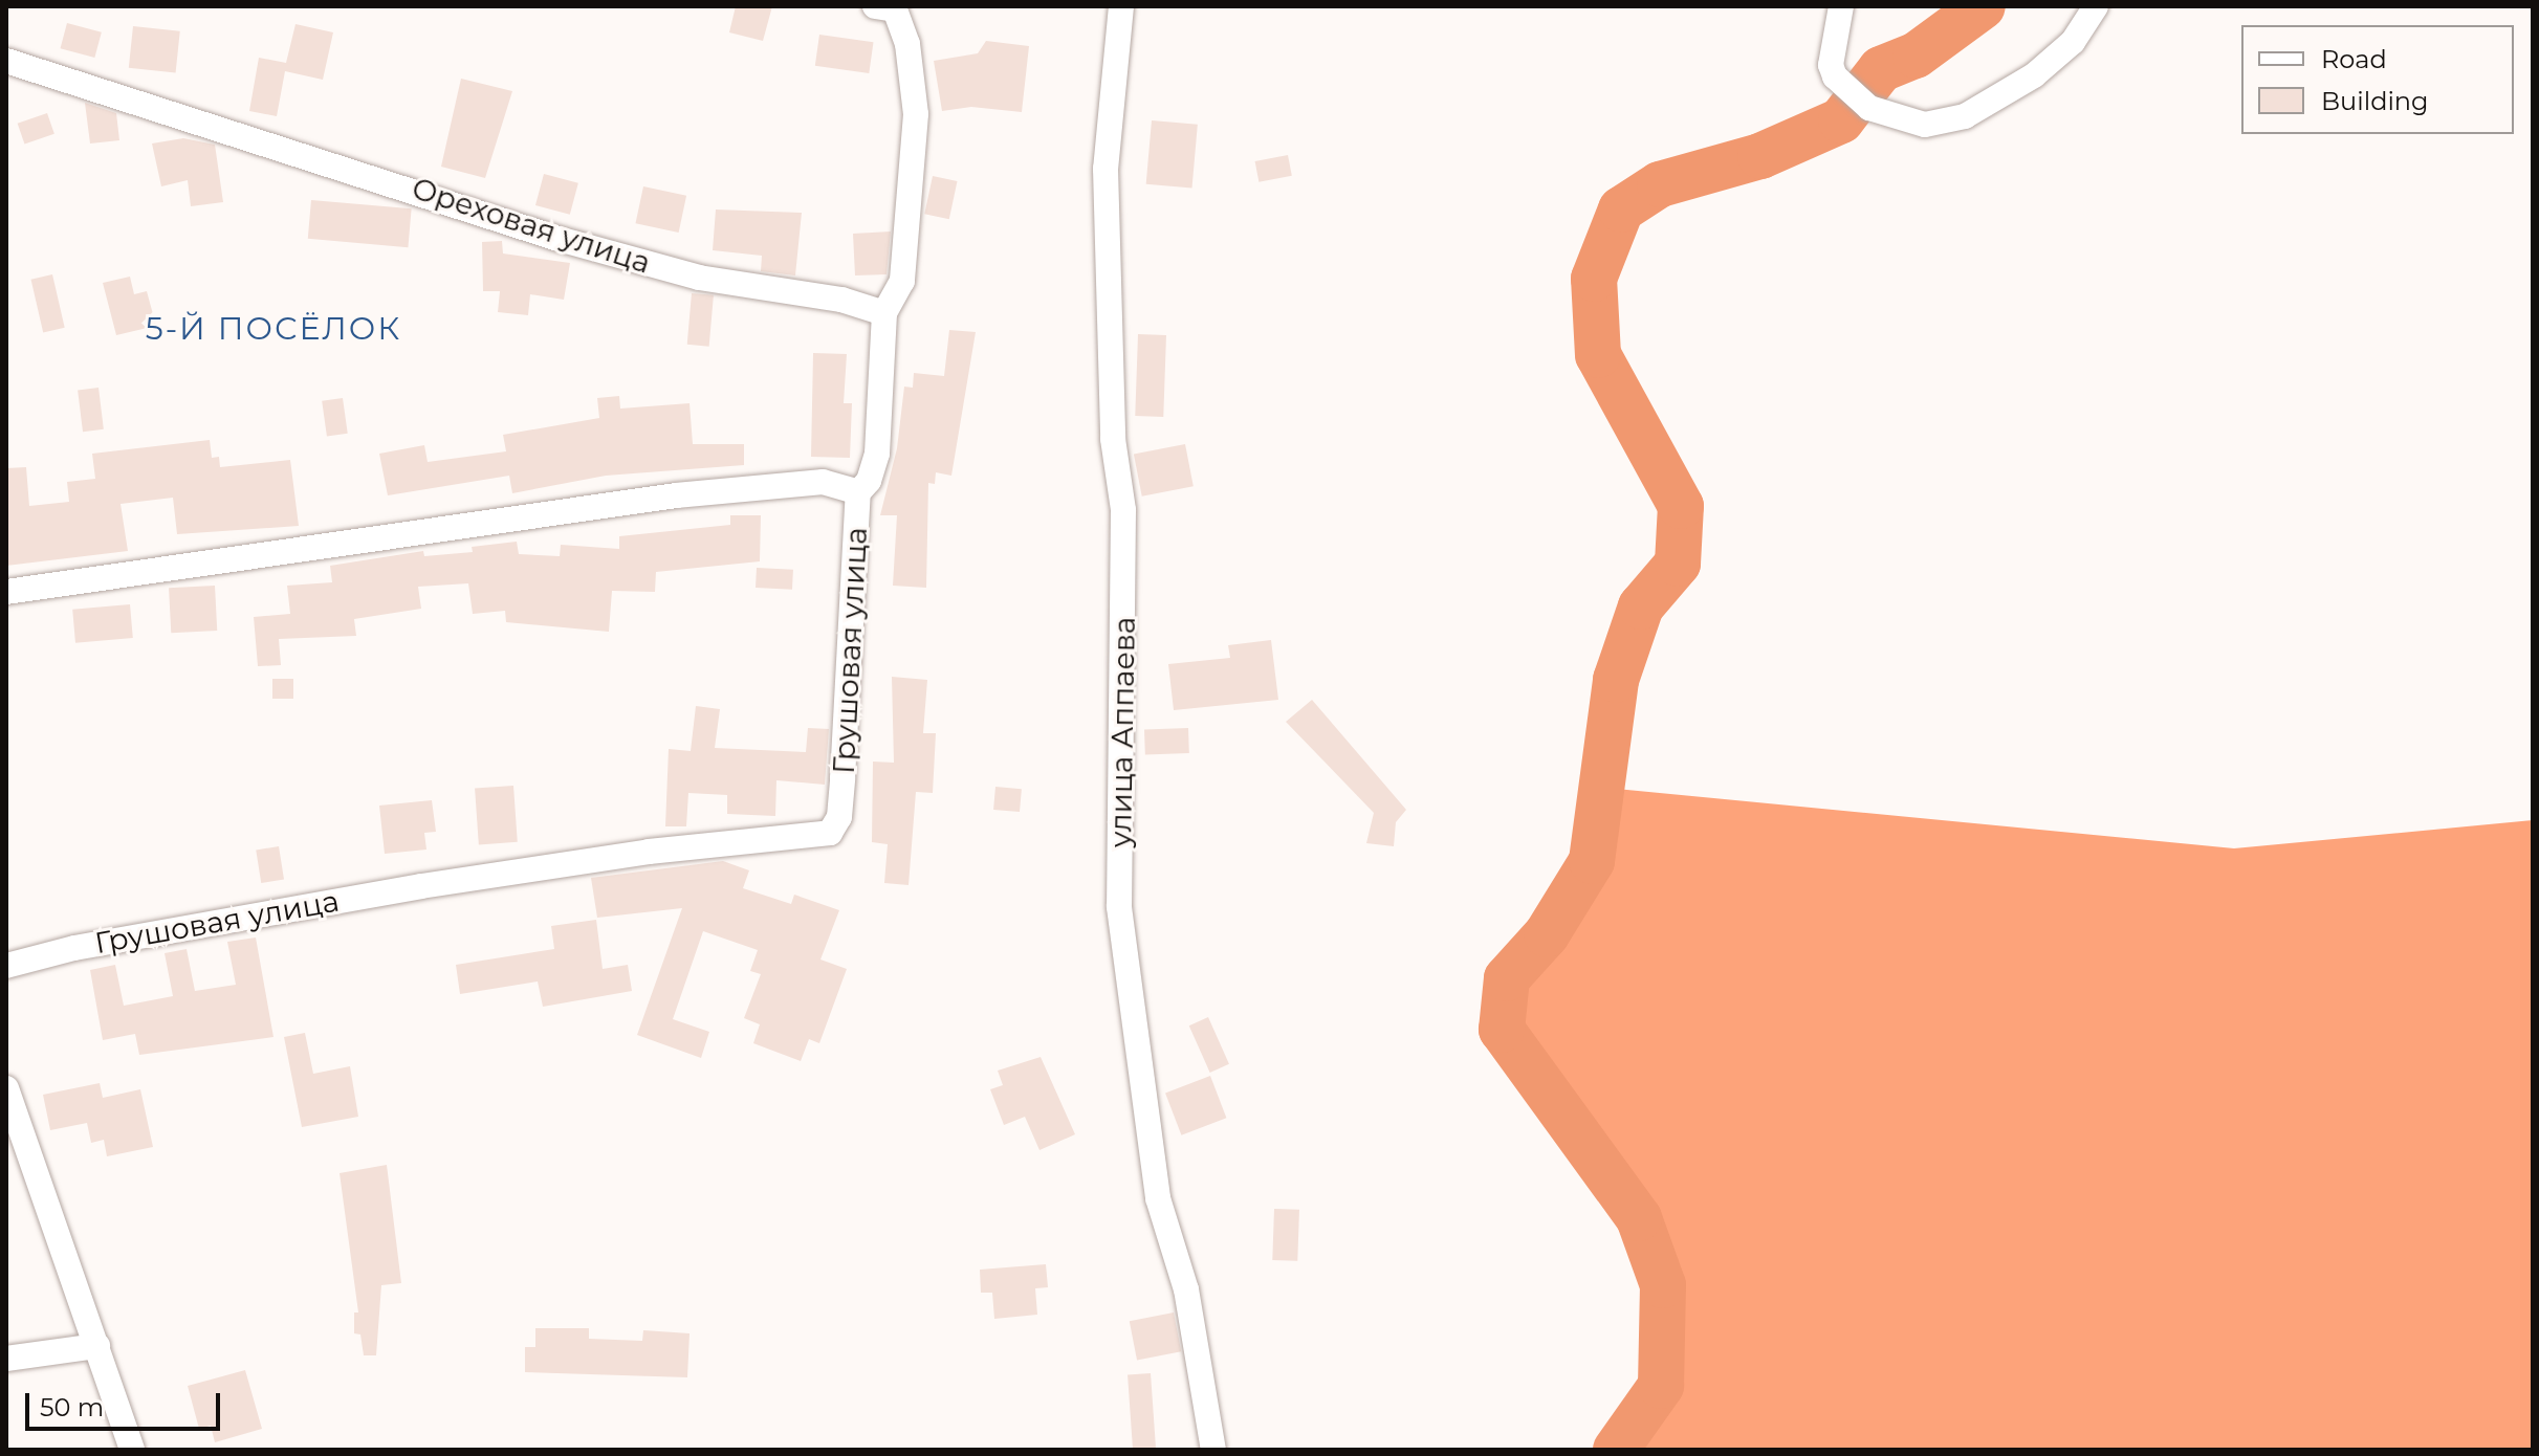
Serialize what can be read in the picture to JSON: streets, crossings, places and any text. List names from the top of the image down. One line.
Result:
{"streets":{"street":["Ореховая улица","Грушовая улица","улица Аппаева"]},"districts":["5-Й ПОСЁЛОК"],"legend":["Road","Building"],"scale_bar":"50 m"}
